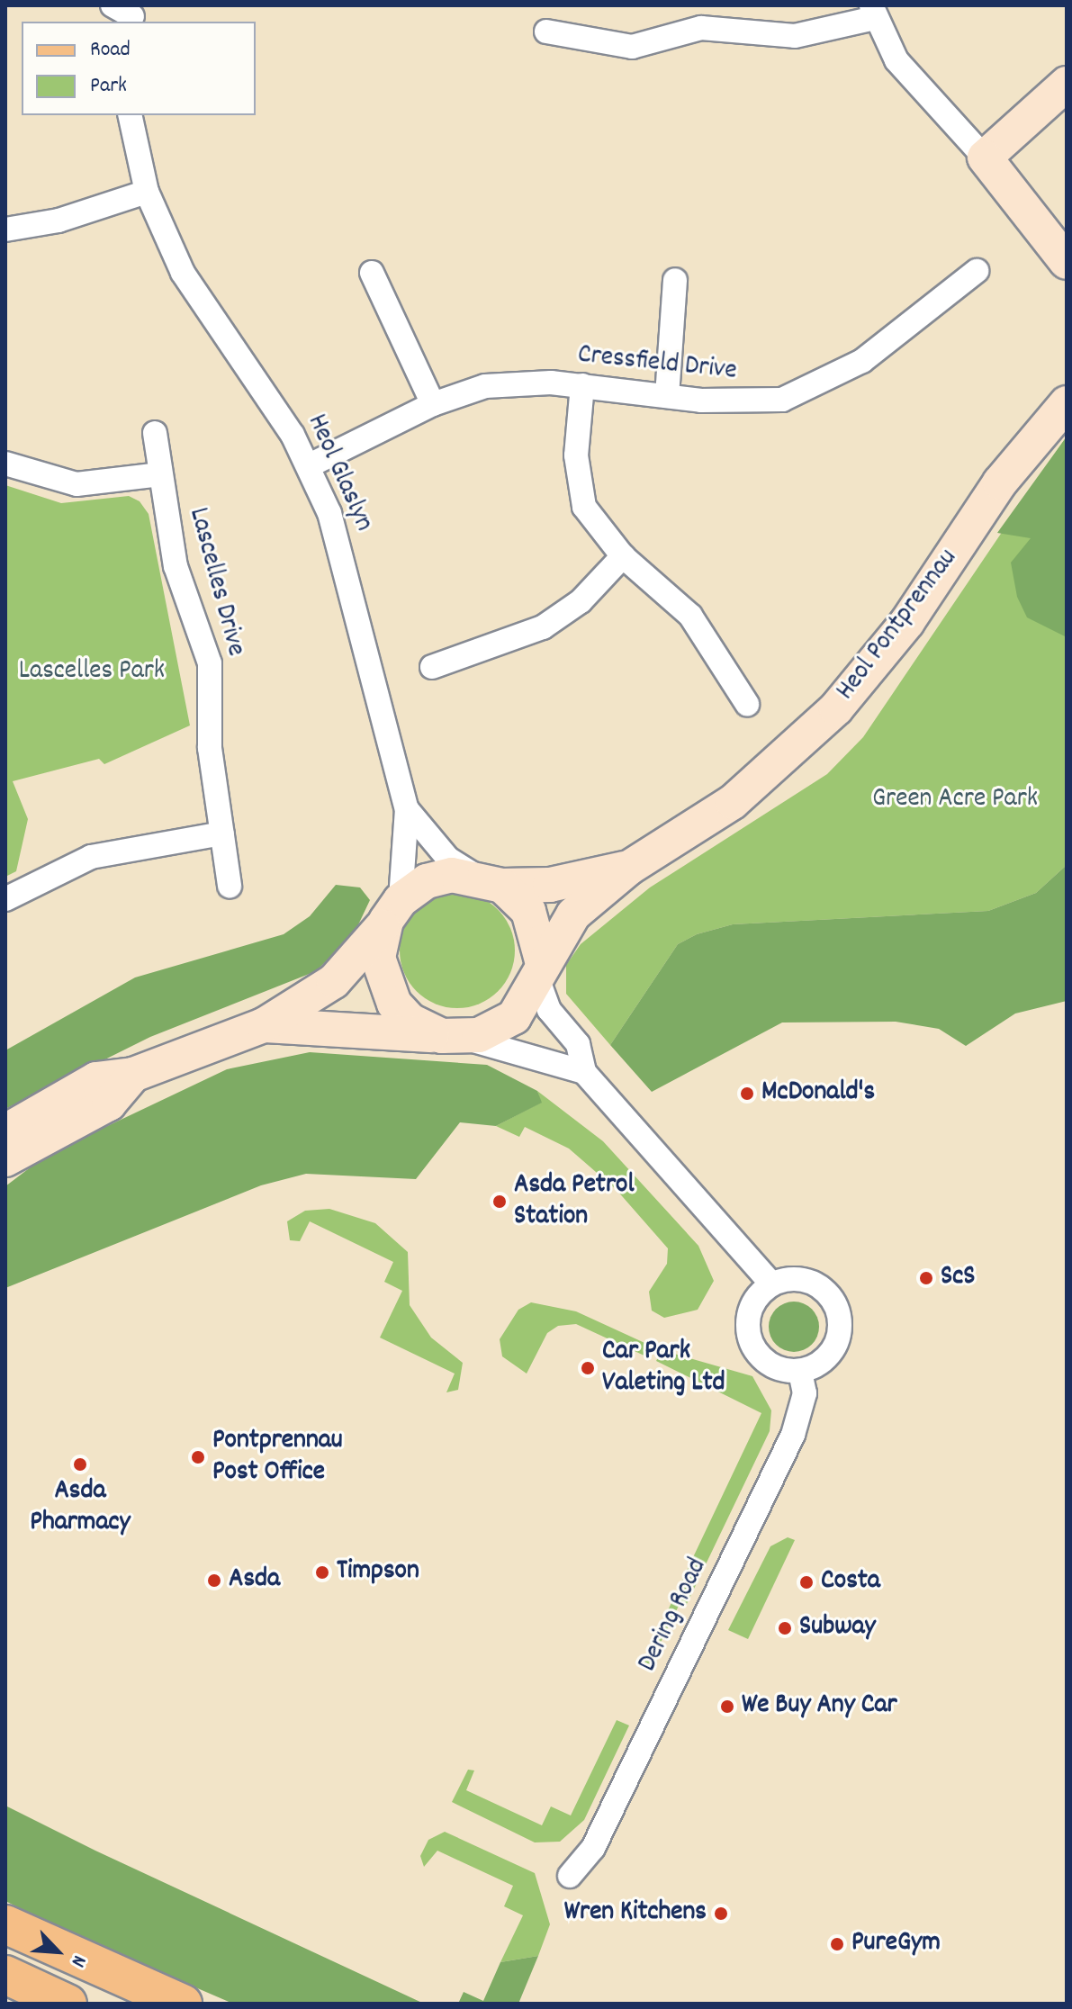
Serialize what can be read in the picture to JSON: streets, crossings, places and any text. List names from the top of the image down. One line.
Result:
{"streets":{"street":["Cressfield Drive","Heol Glaslyn","Lascelles Drive","Heol Pontprennau","Dering Road"]},"crossings":[["Cressfield Drive","Heol Glaslyn"],["Heol Glaslyn","Heol Pontprennau"]],"parks":["Lascelles Park","Green Acre Park"],"places":["McDonald's","Asda Petrol Station","ScS","Car Park Valeting Ltd","Pontprennau Post Office","Asda Pharmacy","Timpson","Asda","Costa","Subway","We Buy Any Car","Wren Kitchens","PureGym"],"legend":["Road","Park"],"north":"bottom right"}
